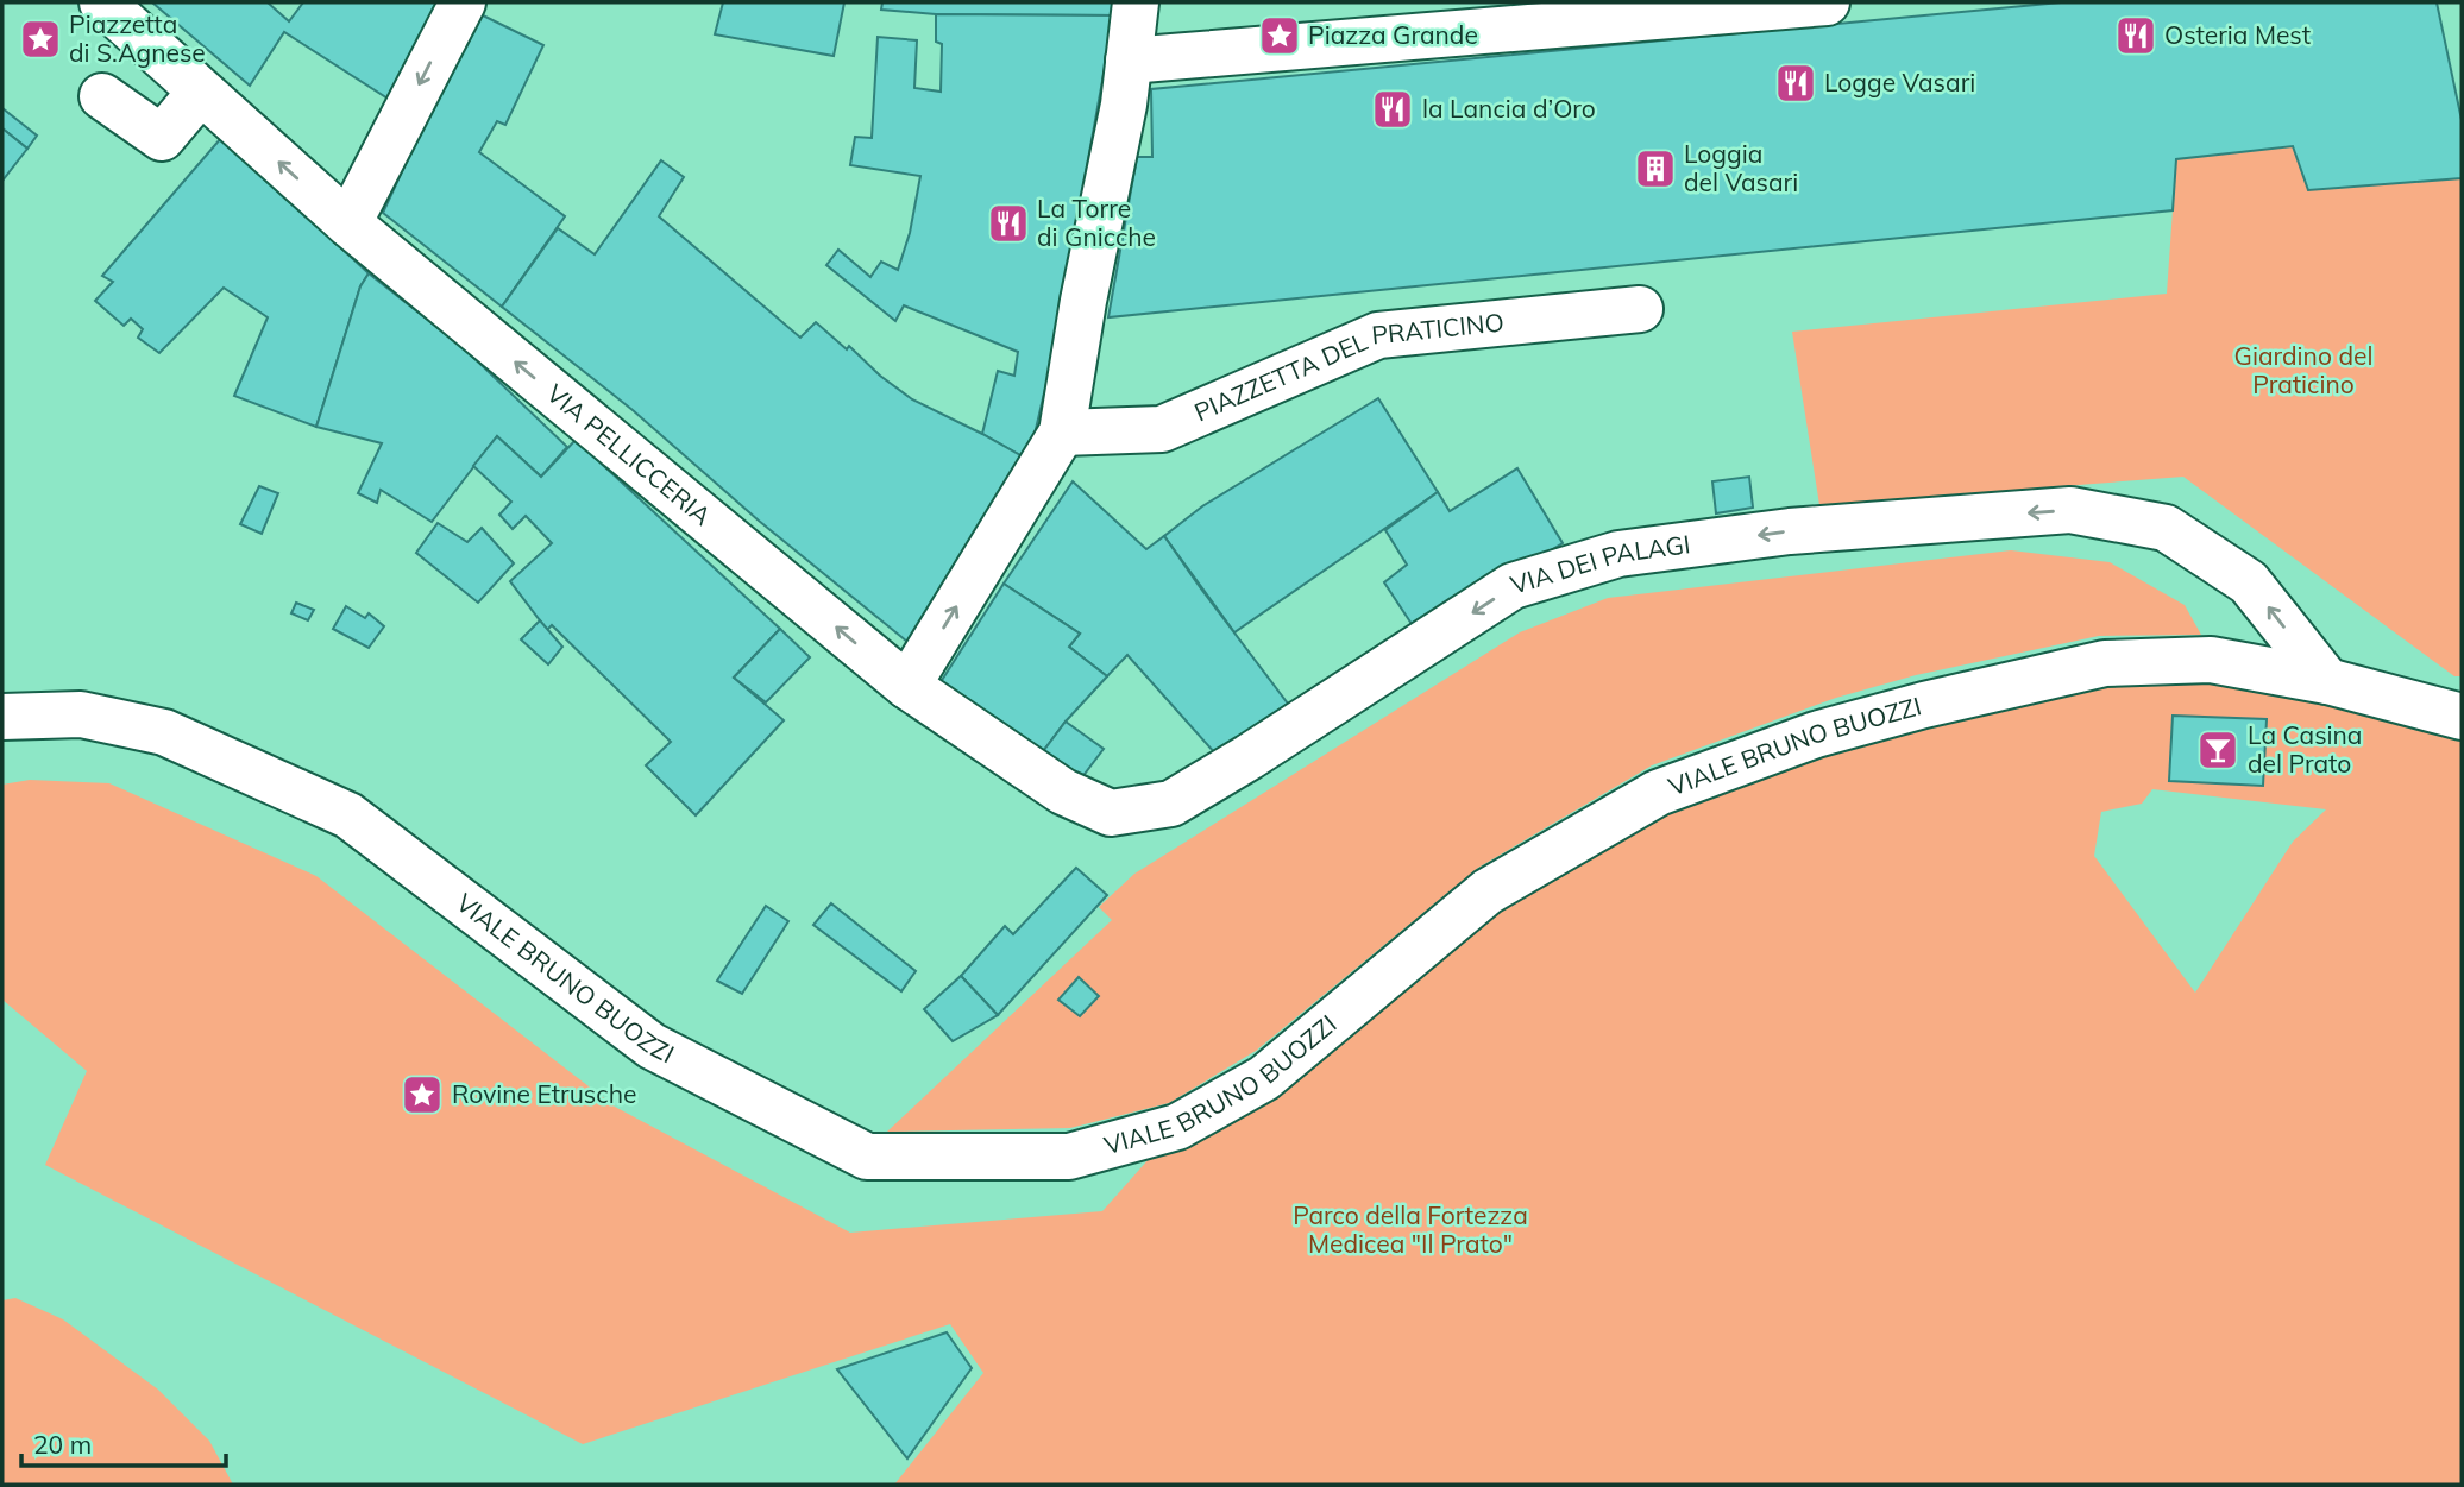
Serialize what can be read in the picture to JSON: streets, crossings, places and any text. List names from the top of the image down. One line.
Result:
{"streets":{"street":["PIAZZETTA DEL PRATICINO","VIA PELLICCERIA","VIA DEI PALAGI","VIALE BRUNO BUOZZI"]},"crossings":[["VIA PELLICCERIA","VIA DEI PALAGI"],["VIA DEI PALAGI","VIALE BRUNO BUOZZI"]],"one_way":["VIA PELLICCERIA","VIA DEI PALAGI"],"parks":["Giardino del Praticino","Parco della Fortezza Medicea \"Il Prato\""],"places":{"place":["Piazza Grande","Piazzetta di S.Agnese","Rovine Etrusche"],"restaurant":["Osteria Mest","Logge Vasari","la Lancia d’Oro","La Torre di Gnicche"],"building":["Loggia del Vasari"],"bar":["La Casina del Prato"]},"scale_bar":"20 m"}
